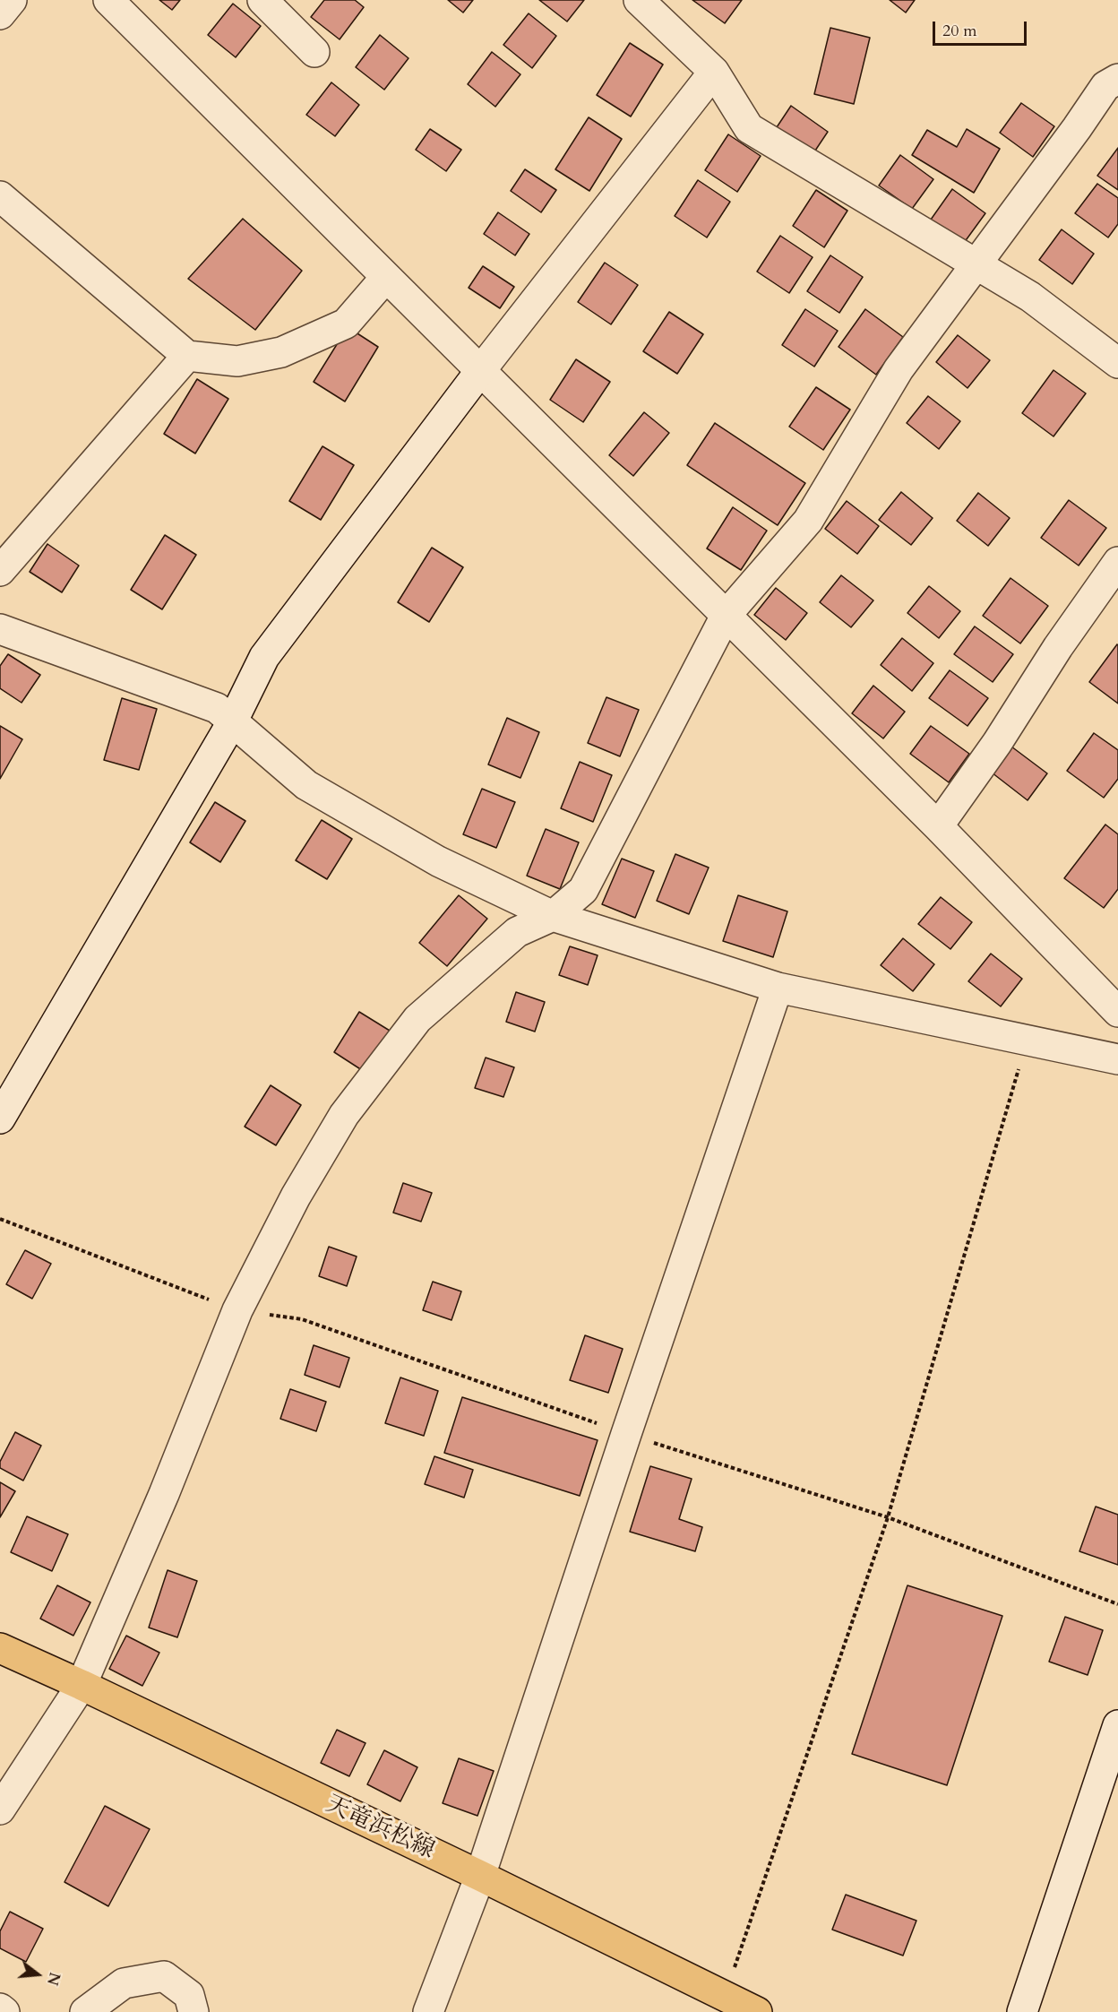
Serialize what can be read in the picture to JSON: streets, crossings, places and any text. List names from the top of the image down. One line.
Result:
{"streets":{"main road":["天竜浜松線"]},"scale_bar":"20 m","north":"right"}
